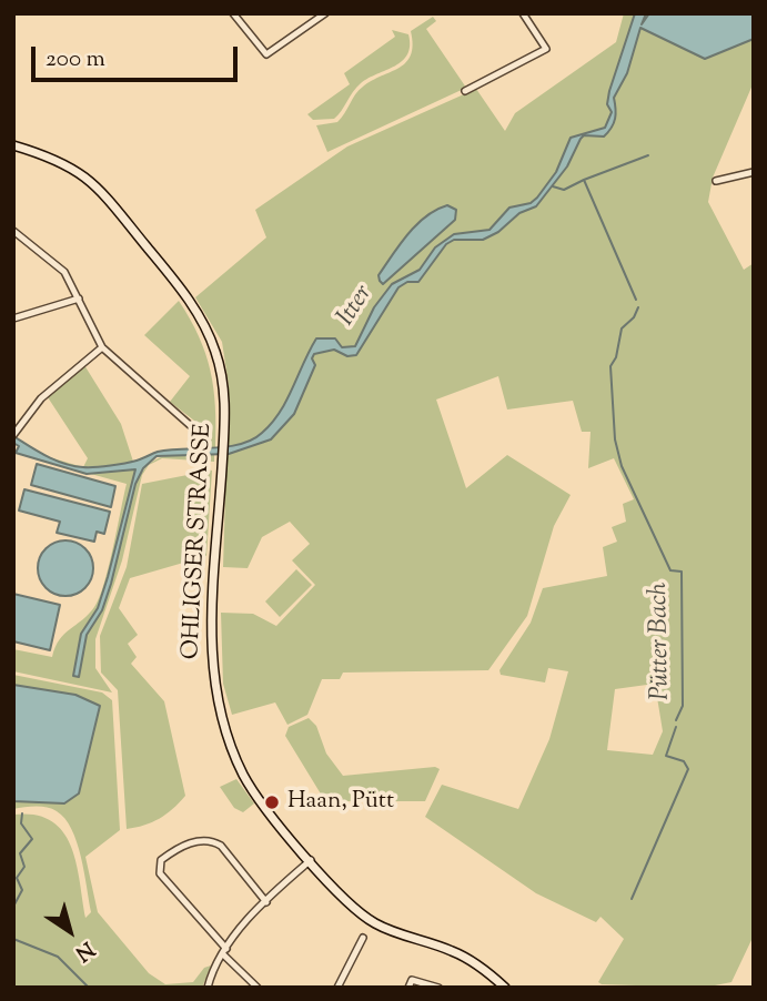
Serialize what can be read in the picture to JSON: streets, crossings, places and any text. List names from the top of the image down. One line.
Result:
{"streets":{"main road":["OHLIGSER STRASSE"]},"water":["Itter","Pütter Bach"],"places":["Haan, Pütt"],"scale_bar":"200 m","north":"bottom right"}
